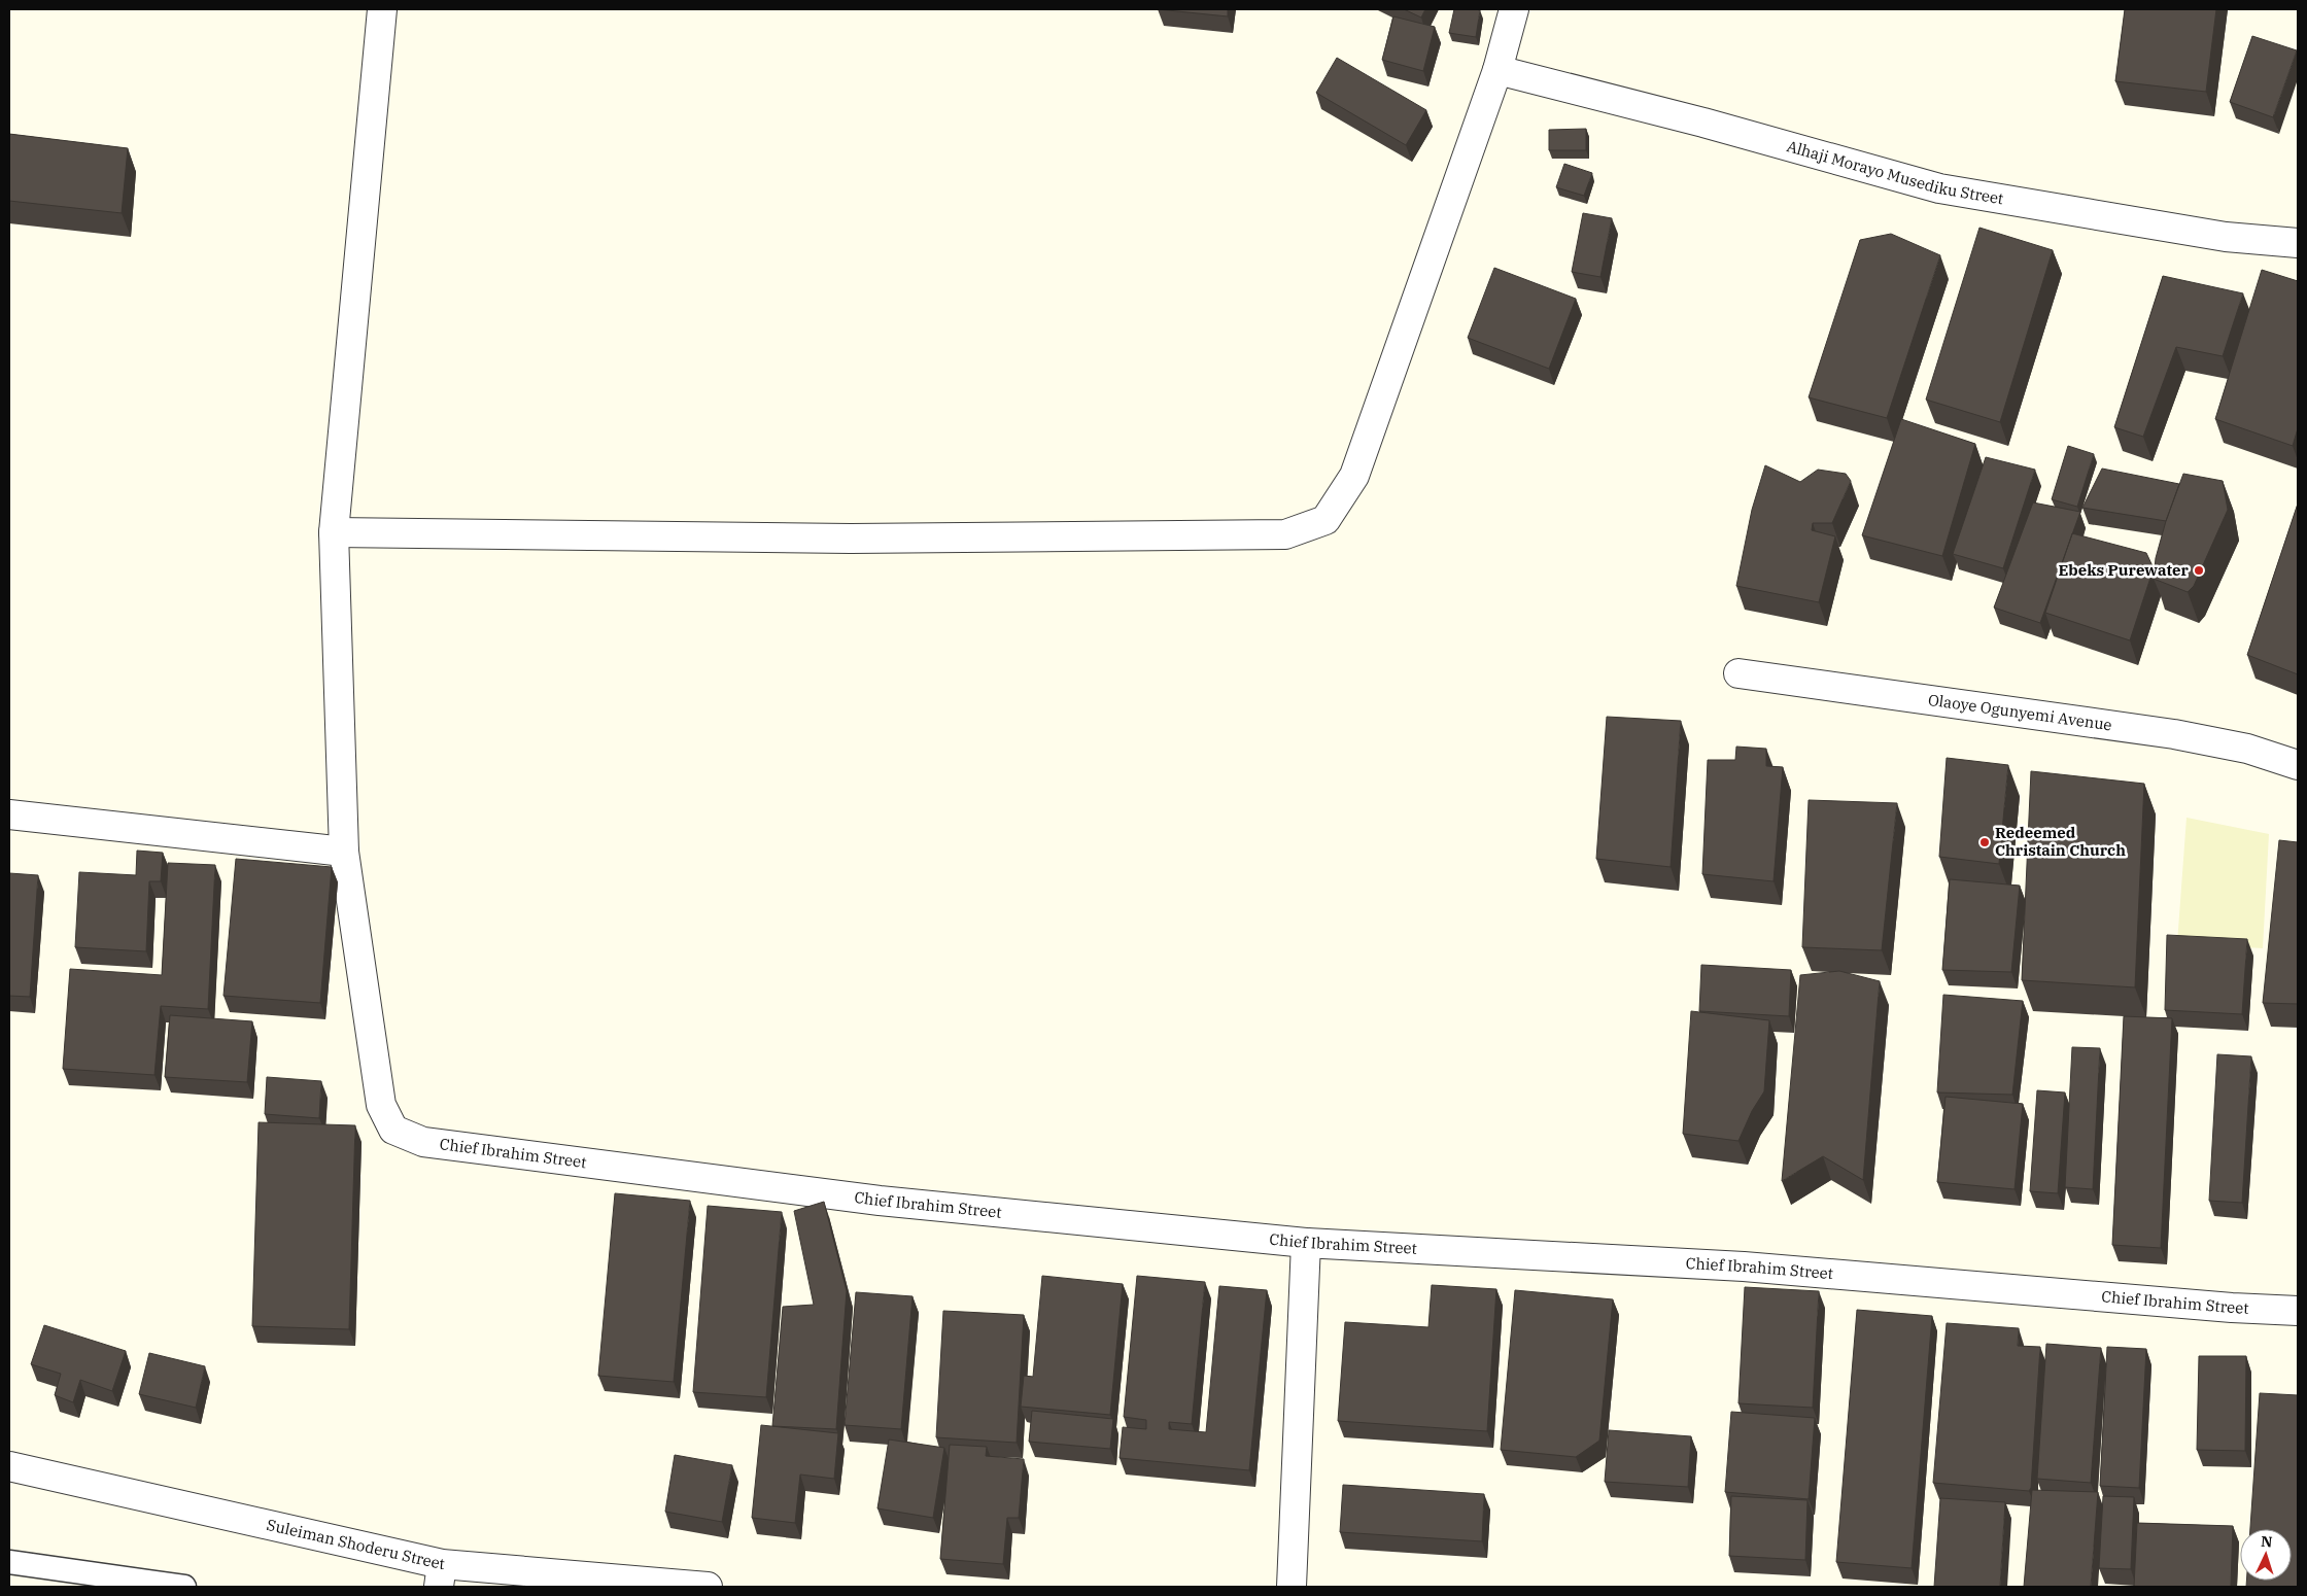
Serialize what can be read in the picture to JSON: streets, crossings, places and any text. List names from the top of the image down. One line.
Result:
{"streets":{"street":["Alhaji Morayo Musediku Street","Olaoye Ogunyemi Avenue","Chief Ibrahim Street","Suleiman Shoderu Street"]},"places":["Ebeks Purewater","Redeemed Christain Church"],"north":"top"}
